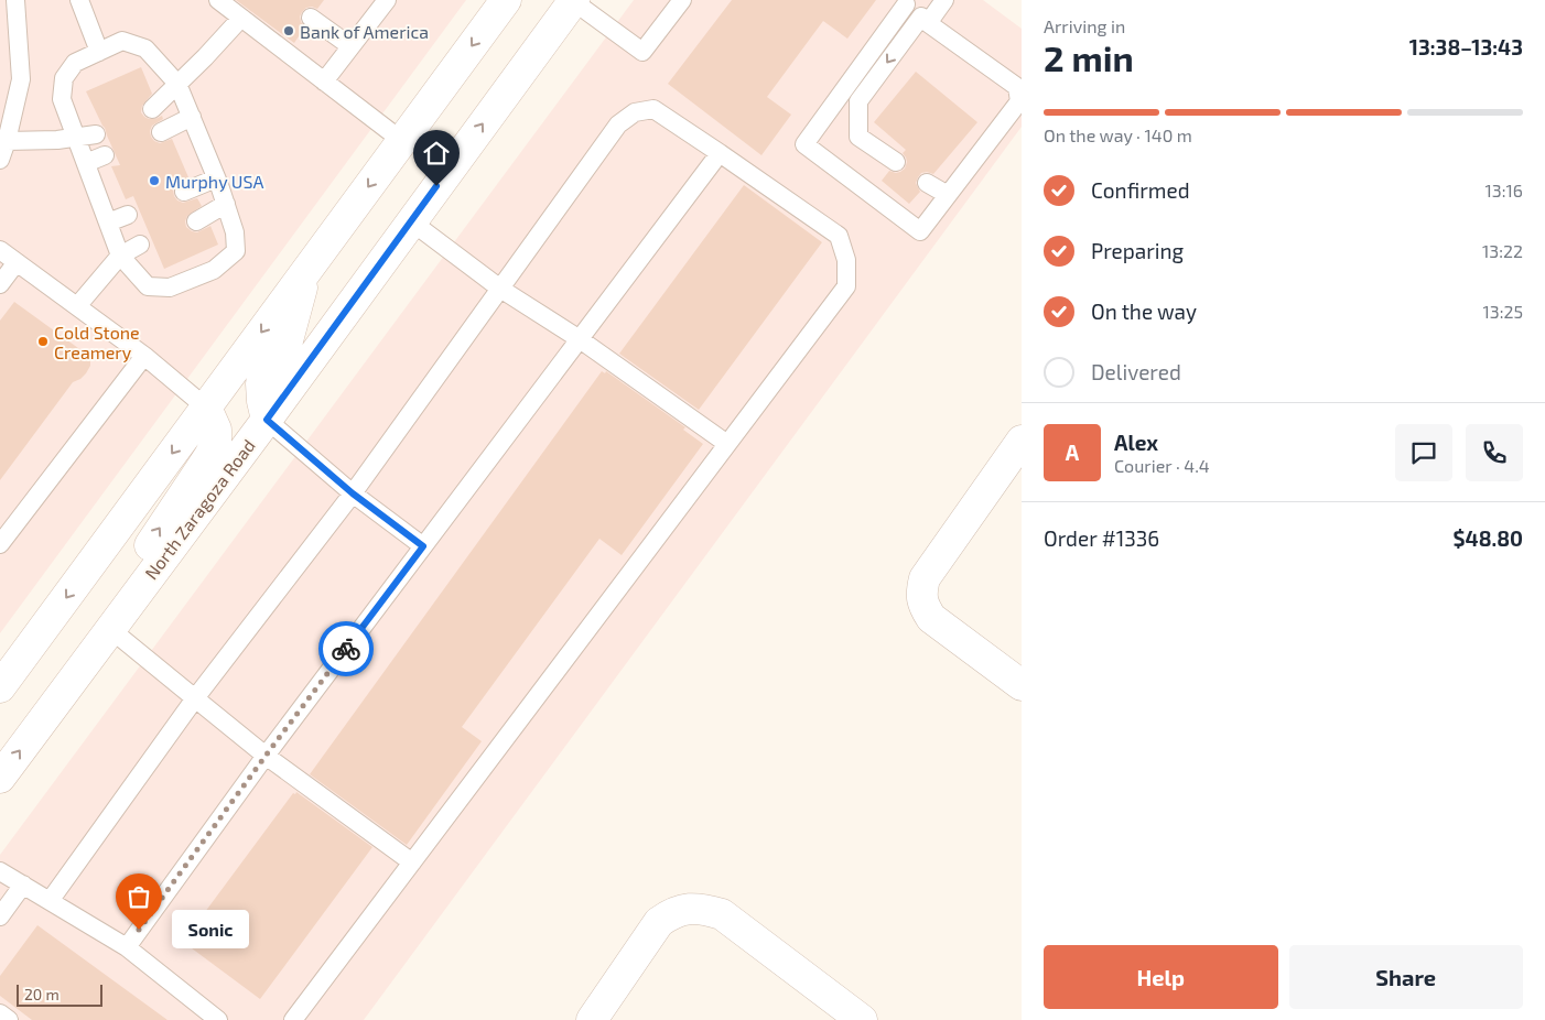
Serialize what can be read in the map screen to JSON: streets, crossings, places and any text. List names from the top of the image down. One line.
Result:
{"streets":{"main road":["North Zaragoza Road"]},"places":["Bank of America","Murphy USA","Cold Stone Creamery","Sonic"],"scale_bar":"20 m","page":{"heading":["2 min","Arriving in","13:38–13:43"],"panel":["Alex","Courier · 4.4","Order #1336","$48.80"],"bar":"On the way · 140 m","list":[["Confirmed","13:16"],["Preparing","13:22"],["On the way","13:25"],"Delivered"],"round":"A","bubble":"Sonic","buttons":["Help","Share"],"scale":"20 m"}}
